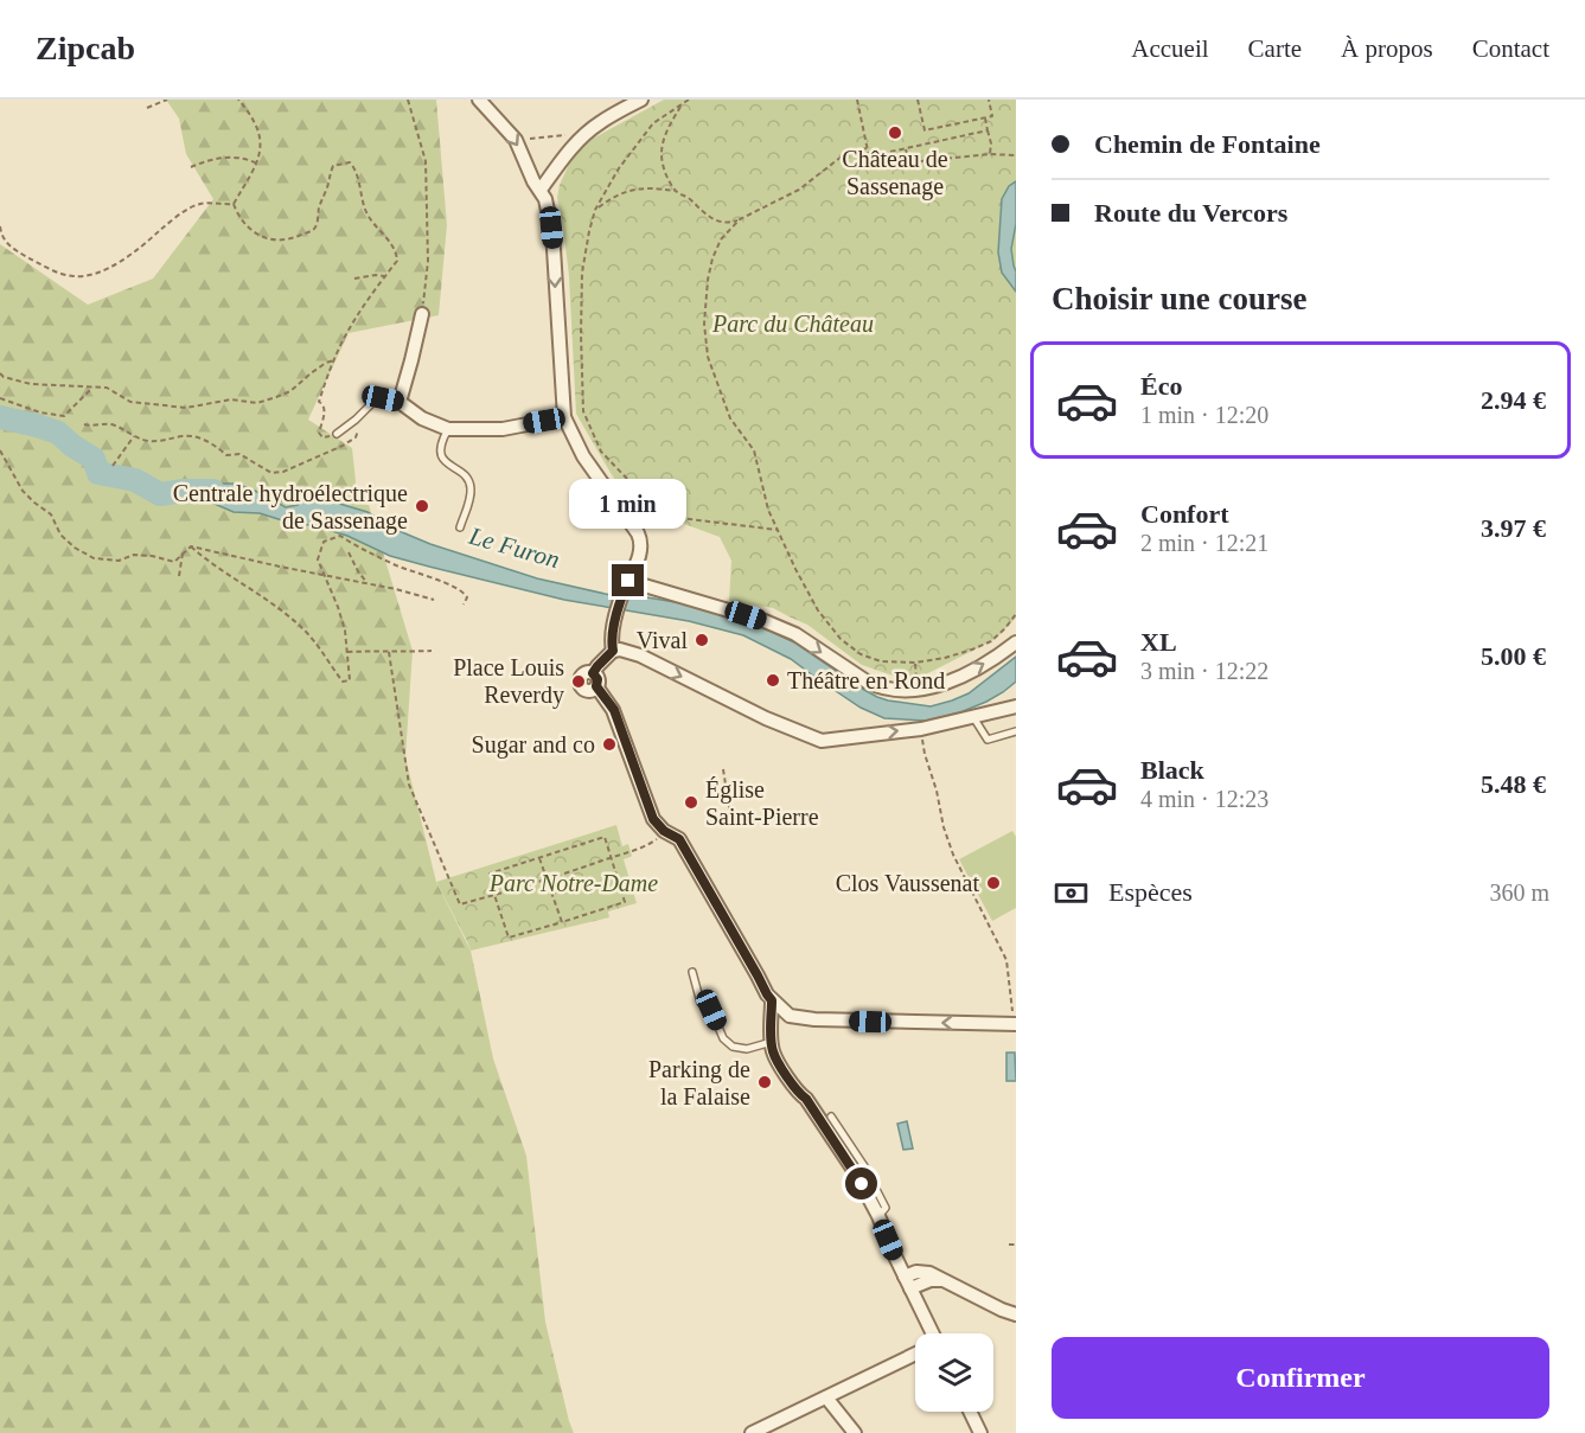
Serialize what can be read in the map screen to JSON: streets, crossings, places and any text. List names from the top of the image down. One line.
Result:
{"water":["Le Furon"],"parks":["Parc du Château","Parc Notre-Dame"],"places":["Château de Sassenage","Centrale hydroélectrique de Sassenage","Vival","Théâtre en Rond","Place Louis Reverdy","Sugar and co","Église Saint-Pierre","Clos Vaussenat","Parking de la Falaise"],"page":{"header":"Zipcab","nav":["Accueil","Carte","À propos","Contact"],"banner":["Chemin de Fontaine","Route du Vercors"],"heading":"Choisir une course","list":[{"name":"Éco","note":"1 min · 12:20","value":"2.94 €"},{"name":"Confort","note":"2 min · 12:21","value":"3.97 €"},{"name":"XL","note":"3 min · 12:22","value":"5.00 €"},{"name":"Black","note":"4 min · 12:23","value":"5.48 €"}],"bubble":"1 min","pay":["Espèces","360 m"],"buttons":"Confirmer"}}
